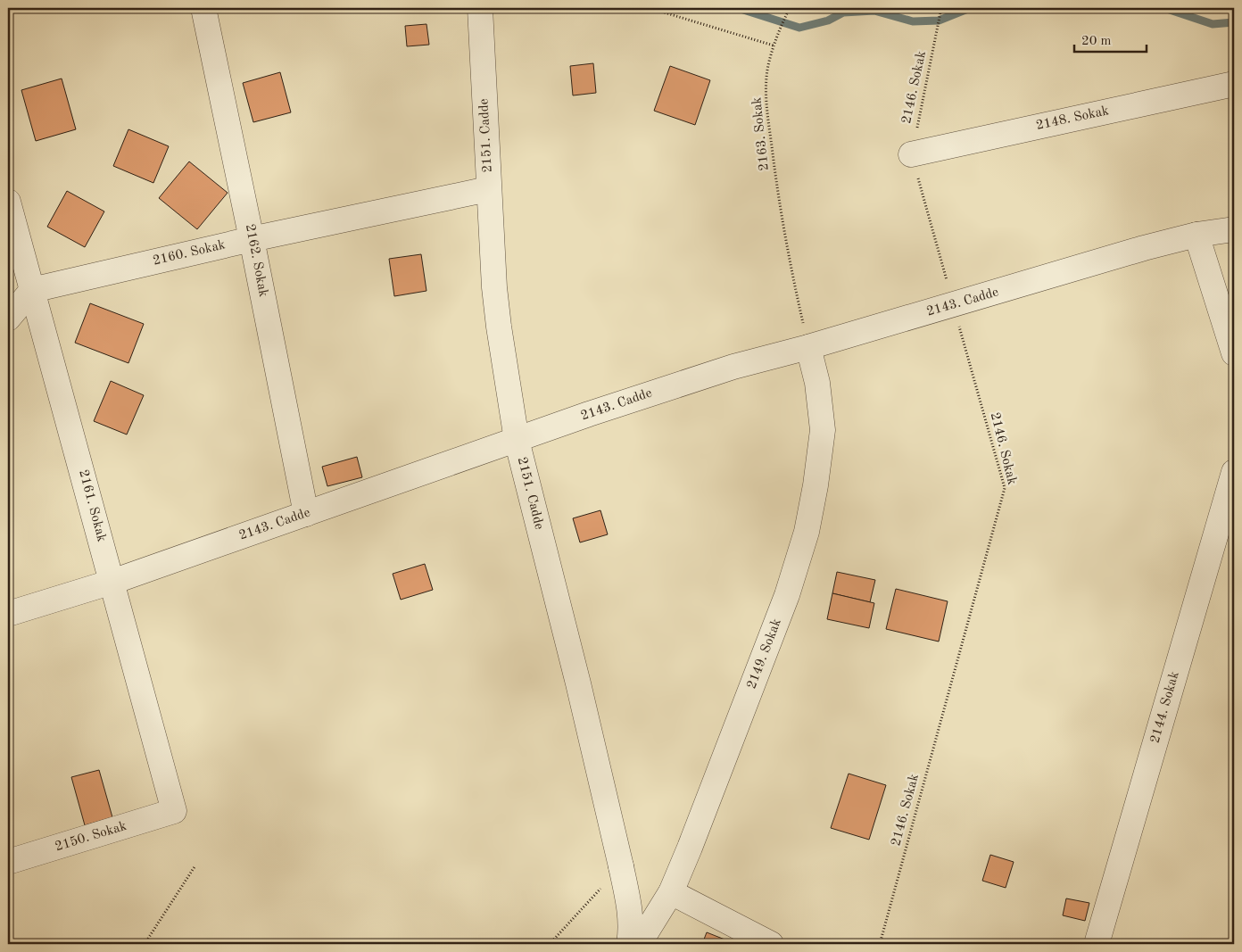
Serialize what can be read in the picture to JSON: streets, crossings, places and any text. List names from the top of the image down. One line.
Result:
{"streets":{"street":["2148. Sokak","2151. Cadde","2160. Sokak","2162. Sokak","2143. Cadde","2161. Sokak","2149. Sokak","2144. Sokak","2150. Sokak"],"path":["2146. Sokak","2163. Sokak"]},"crossings":[["2146. Sokak","2148. Sokak"],["2146. Sokak","2143. Cadde"],["2163. Sokak","2143. Cadde"],["2163. Sokak","2149. Sokak"],["2151. Cadde","2160. Sokak"],["2151. Cadde","2143. Cadde"],["2160. Sokak","2162. Sokak"],["2160. Sokak","2161. Sokak"],["2162. Sokak","2143. Cadde"],["2143. Cadde","2161. Sokak"],["2143. Cadde","2149. Sokak"],["2161. Sokak","2150. Sokak"]],"scale_bar":"20 m"}
